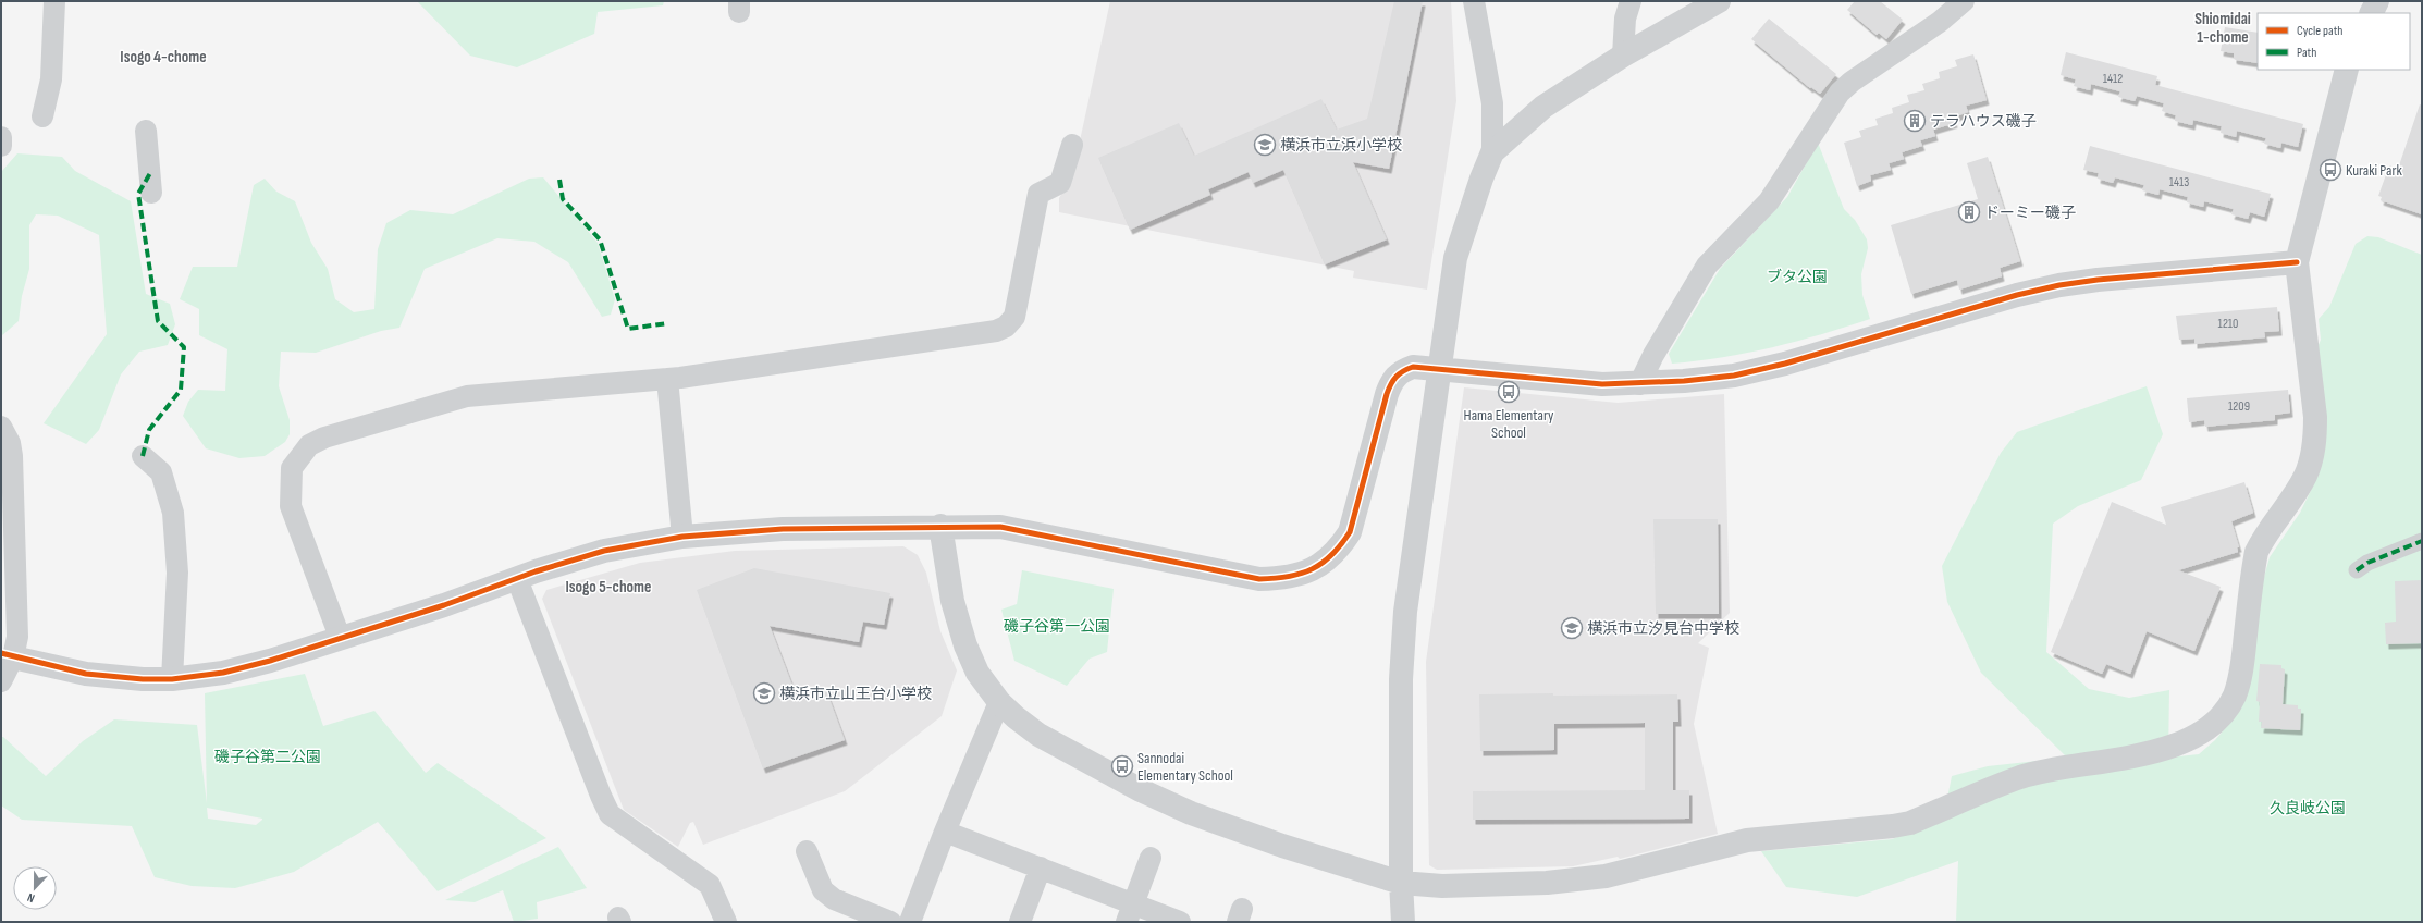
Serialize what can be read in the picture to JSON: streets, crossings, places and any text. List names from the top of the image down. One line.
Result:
{"districts":["Shiomidai 1-chome","Isogo 4-chome","Isogo 5-chome"],"parks":["ブタ公園","磯子谷第一公園","磯子谷第二公園","久良岐公園"],"places":{"building":["テラハウス磯子","ドーミー磯子"],"school or university":["横浜市立浜小学校","横浜市立汐見台中学校","横浜市立山王台小学校"],"bus stop":["Kuraki Park","Hama Elementary School","Sannodai Elementary School"]},"house_numbers":["1412","1413","1210","1209"],"legend":["Cycle path","Path"],"north":"bottom"}
